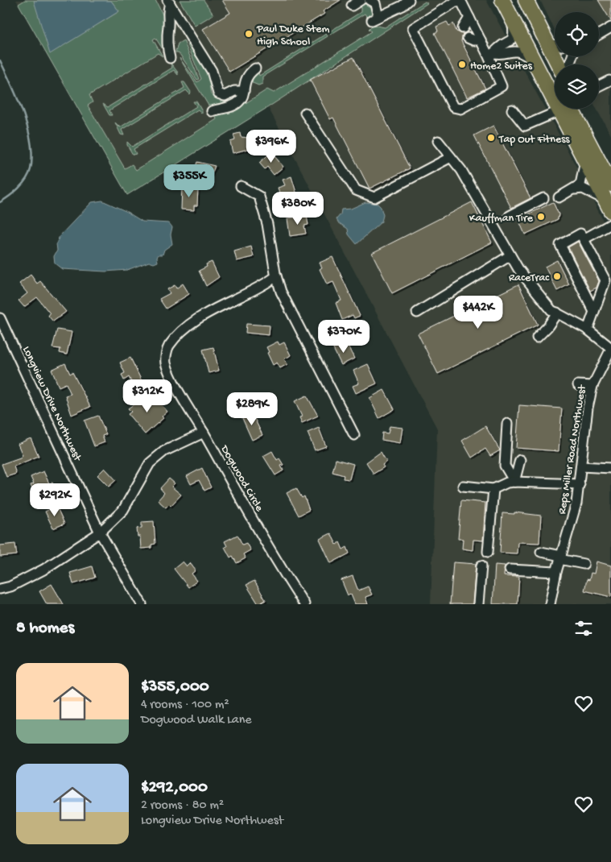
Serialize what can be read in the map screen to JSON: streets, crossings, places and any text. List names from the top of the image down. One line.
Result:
{"streets":{"street":["Longview Drive Northwest","Reps Miller Road Northwest","Dogwood Circle"]},"places":["Paul Duke Stem High School","Home2 Suites","Tap Out Fitness","Kauffman Tire","RaceTrac"],"page":{"price":["$396K","$355K","$380K","$442K","$370K","$312K","$289K","$292K"],"heading":"8 homes","list":[{"name":"$355,000","note":"4 rooms · 100 m² · Dogwood Walk Lane"},{"name":"$292,000","note":"2 rooms · 80 m² · Longview Drive Northwest"}]}}
